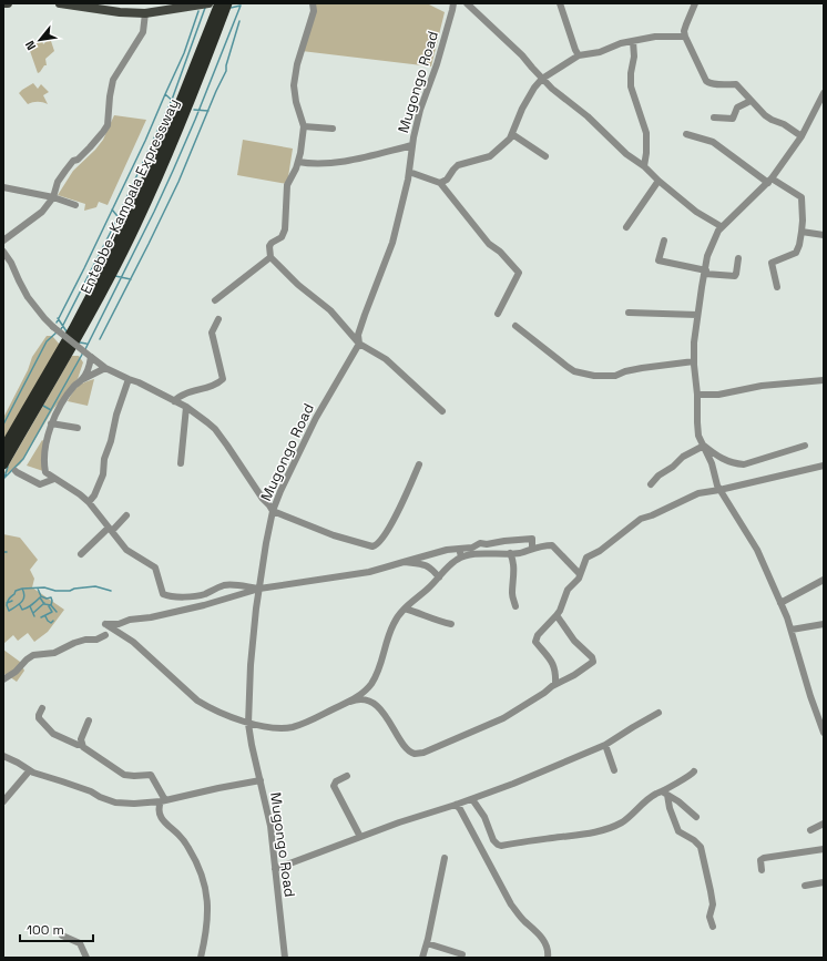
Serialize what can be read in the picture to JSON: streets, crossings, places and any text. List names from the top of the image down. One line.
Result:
{"streets":{"highway":["Entebbe–Kampala Expressway"],"street":["Mugongo Road"]},"scale_bar":"100 m","north":"bottom left"}
